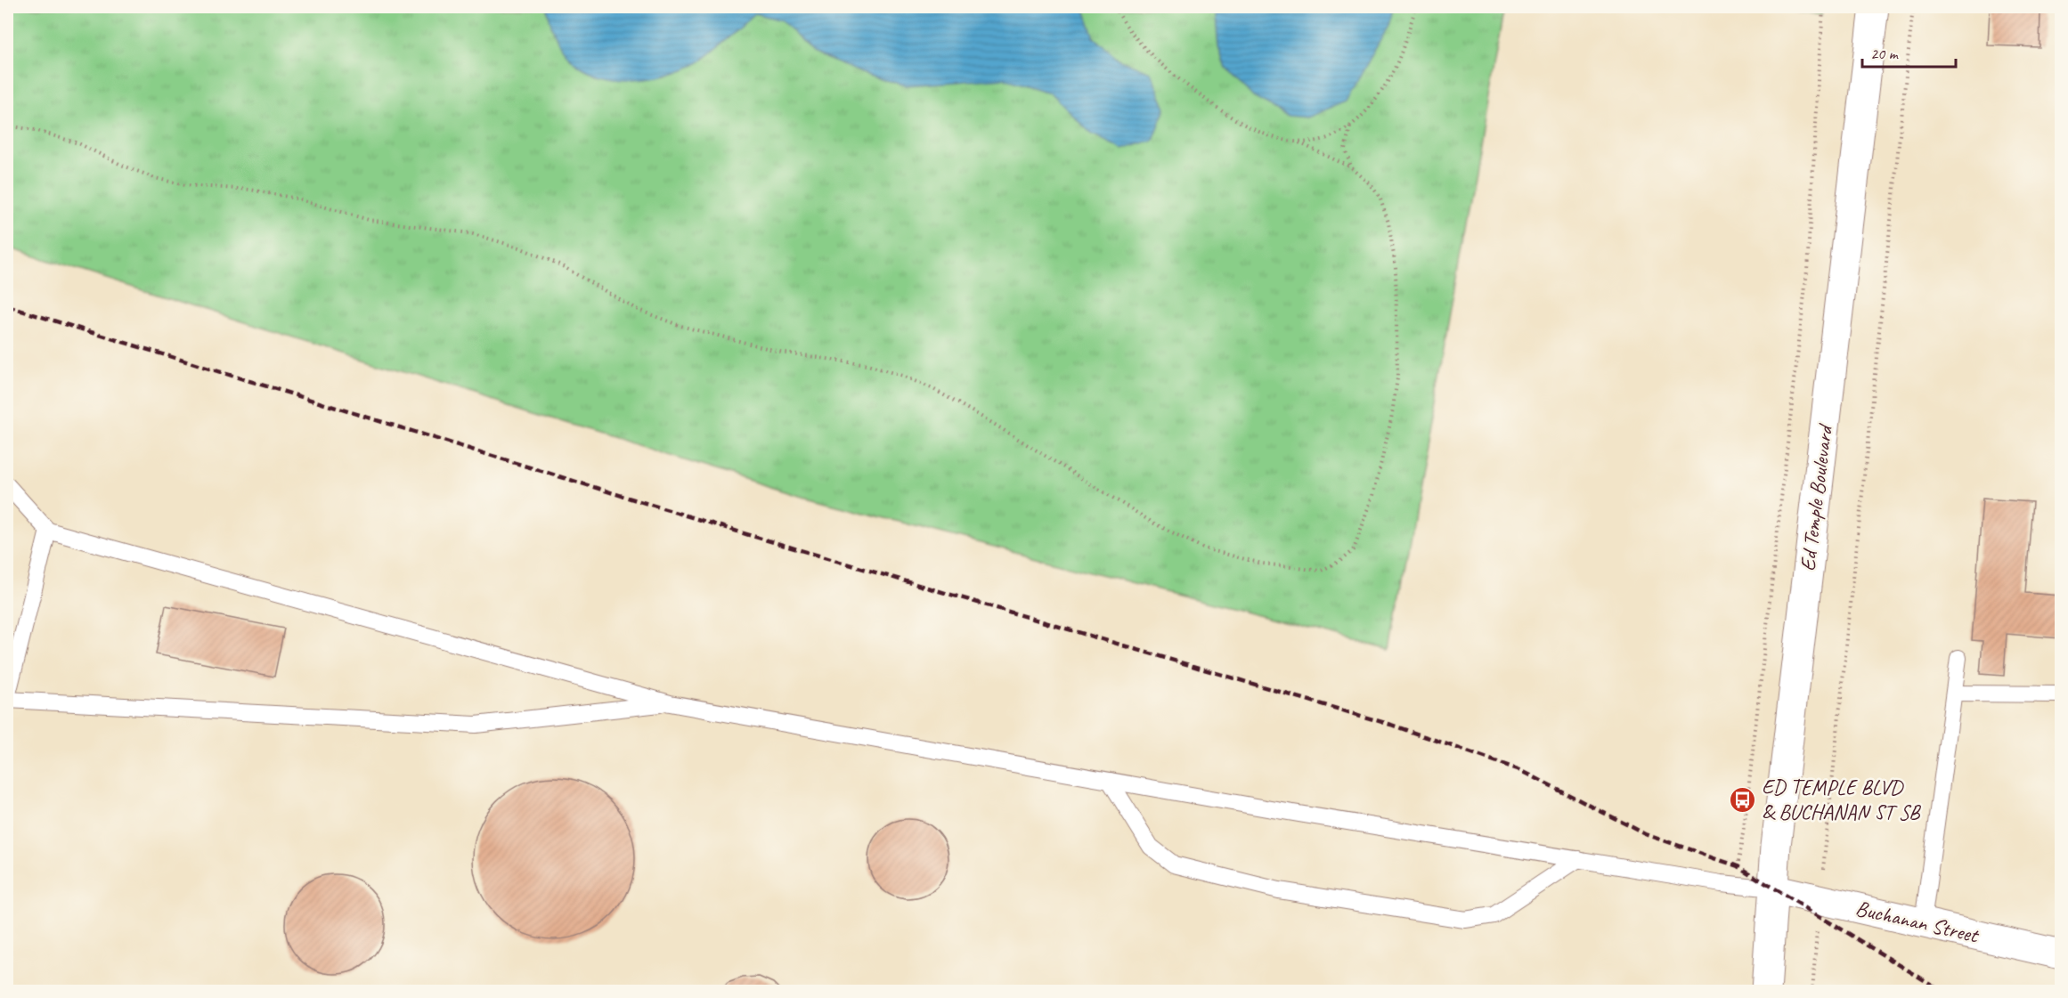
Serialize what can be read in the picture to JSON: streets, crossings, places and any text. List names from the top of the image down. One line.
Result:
{"streets":{"main road":["Ed Temple Boulevard","Buchanan Street"]},"crossings":[["Ed Temple Boulevard","Buchanan Street"]],"places":{"bus stop":["ED TEMPLE BLVD & BUCHANAN ST SB"]},"scale_bar":"20 m"}
